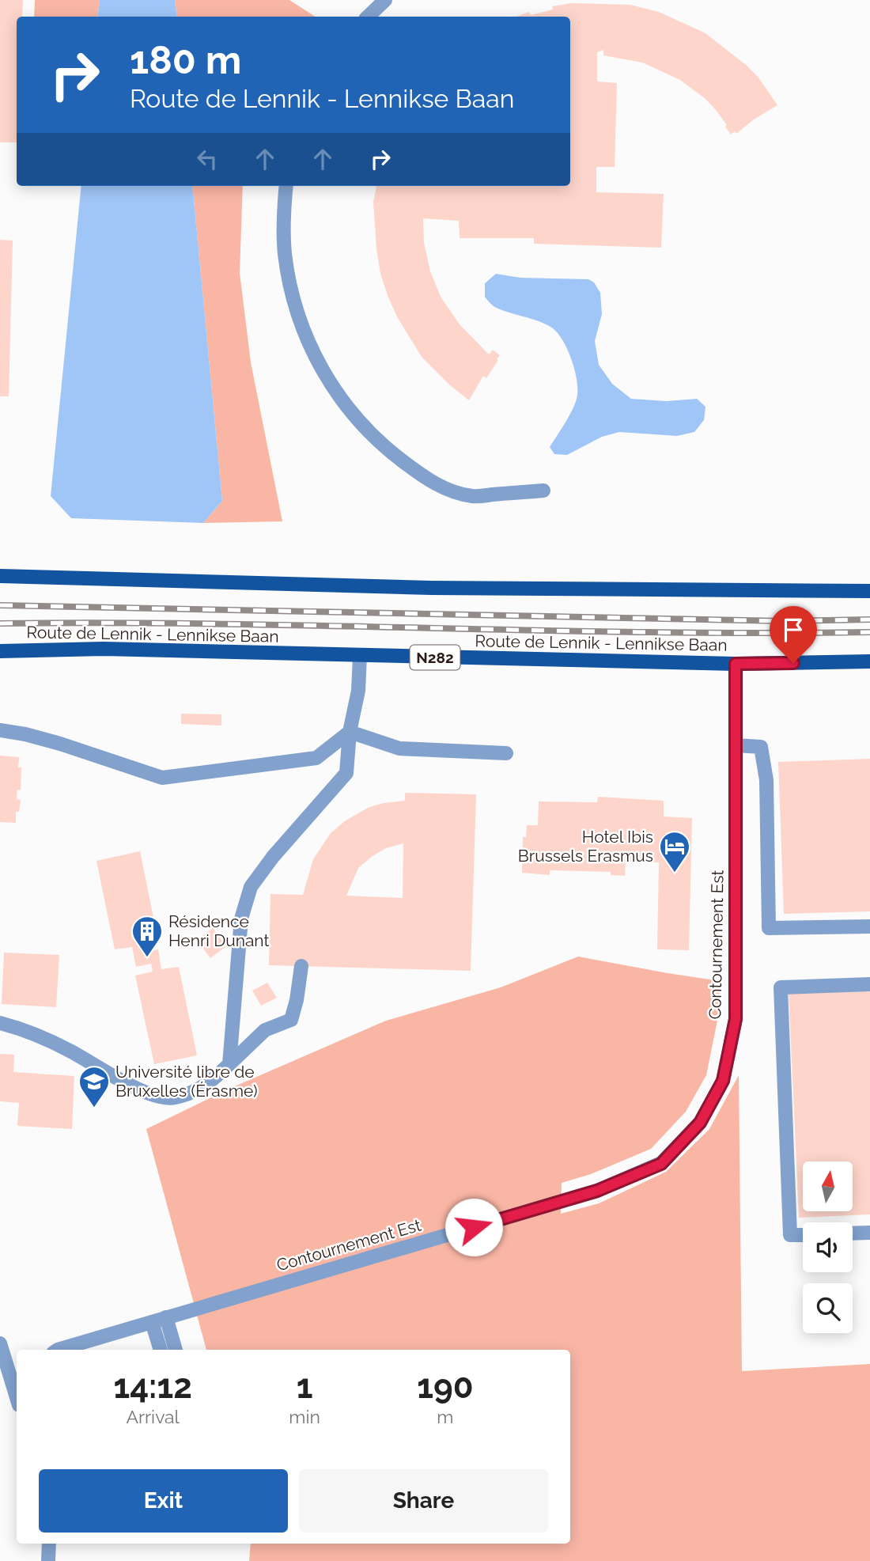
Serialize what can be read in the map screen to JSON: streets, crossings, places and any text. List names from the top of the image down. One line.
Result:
{"streets":{"main road":["Route de Lennik - Lennikse Baan","N282"],"street":["Contournement Est"]},"crossings":[["Route de Lennik - Lennikse Baan","Contournement Est"]],"places":{"hotel":["Hotel Ibis Brussels Erasmus"],"building":["Résidence Henri Dunant"],"school or university":["Université libre de Bruxelles (Érasme)"]},"north":"top","page":{"turn":["180 m","Route de Lennik - Lennikse Baan"],"eta":["14:12","Arrival","1","min","190","m"],"buttons":["Exit","Share"]}}
